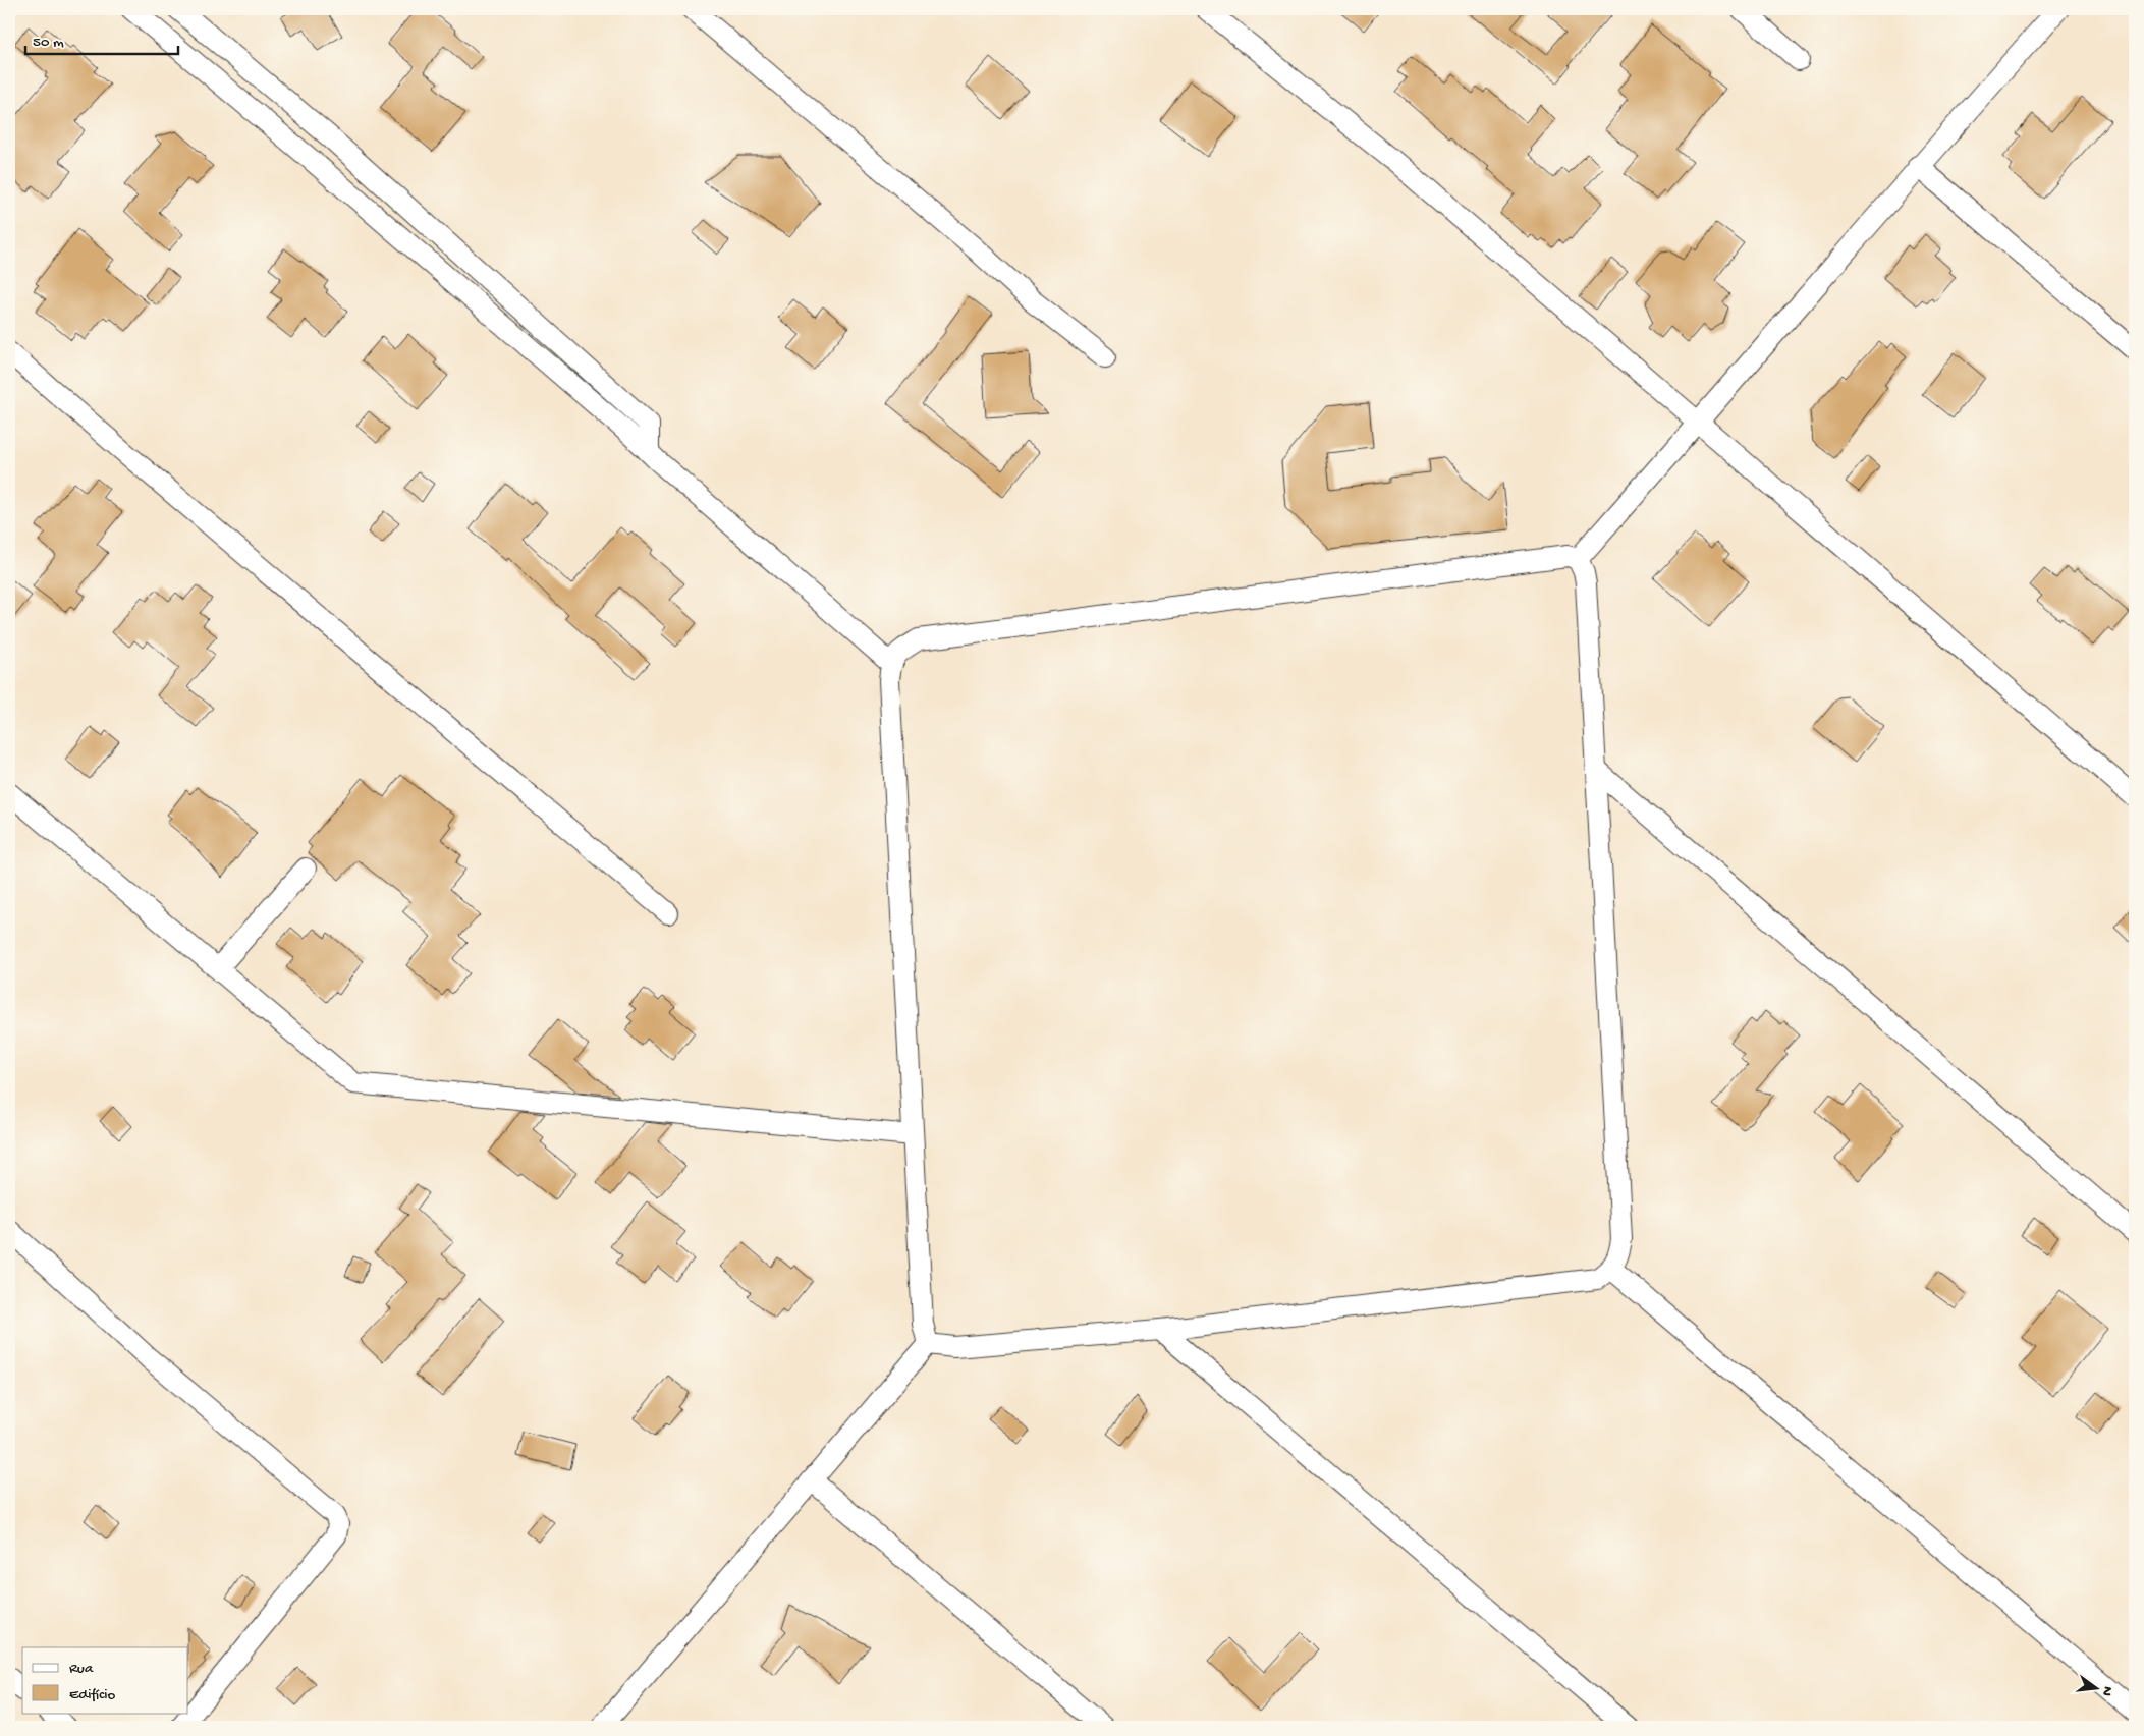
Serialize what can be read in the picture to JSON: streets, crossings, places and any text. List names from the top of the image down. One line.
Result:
{"legend":["Rua","Edifício"],"scale_bar":"50 m","north":"right"}
